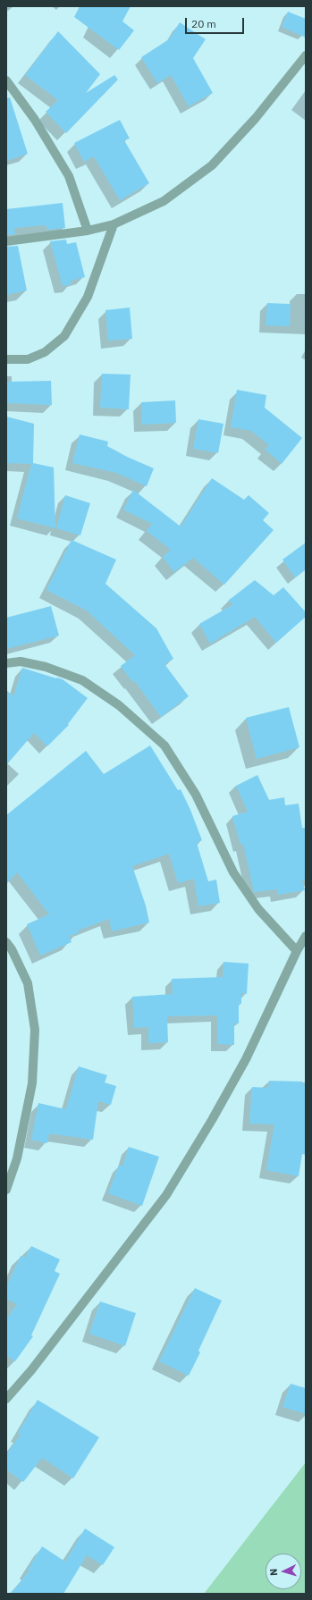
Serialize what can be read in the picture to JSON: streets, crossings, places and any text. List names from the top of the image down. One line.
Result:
{"scale_bar":"20 m","north":"left"}
